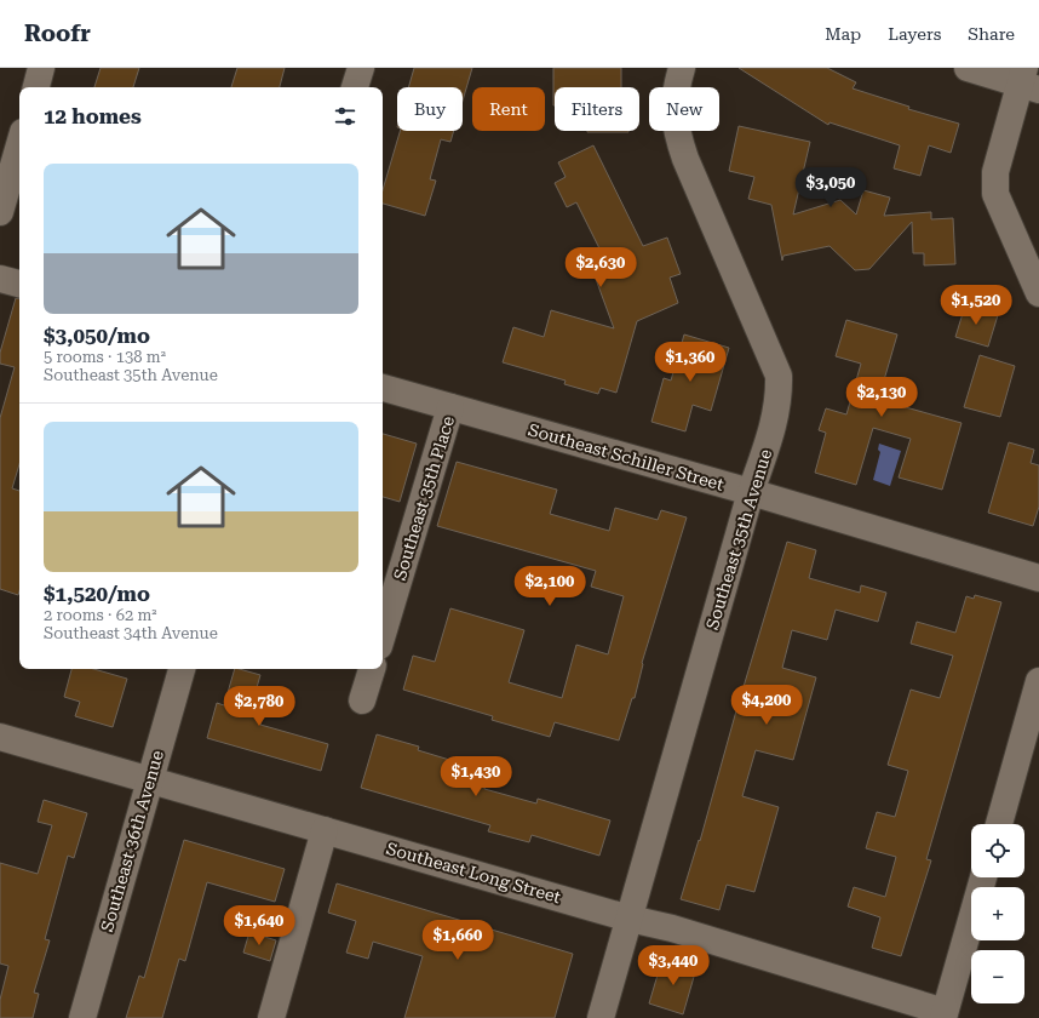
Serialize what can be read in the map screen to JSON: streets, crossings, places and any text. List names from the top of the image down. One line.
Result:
{"streets":{"street":["Southeast Schiller Street","Southeast 35th Place","Southeast 35th Avenue","Southeast 36th Avenue","Southeast Long Street"]},"crossings":[["Southeast Schiller Street","Southeast 35th Place"],["Southeast Schiller Street","Southeast 35th Avenue"],["Southeast 35th Avenue","Southeast Long Street"],["Southeast 36th Avenue","Southeast Long Street"]],"page":{"header":"Roofr","nav":["Map","Layers","Share"],"chip":["Buy","Rent","Filters","New"],"heading":"12 homes","list":[{"name":"$3,050/mo","note":"5 rooms · 138 m² · Southeast 35th Avenue"},{"name":"$1,520/mo","note":"2 rooms · 62 m² · Southeast 34th Avenue"}],"price":["$3,050","$2,630","$1,520","$1,360","$2,130","$2,100","$4,200","$2,780","$1,430","$1,640","$1,660","$3,440"],"map_buttons":["+","−"]}}
